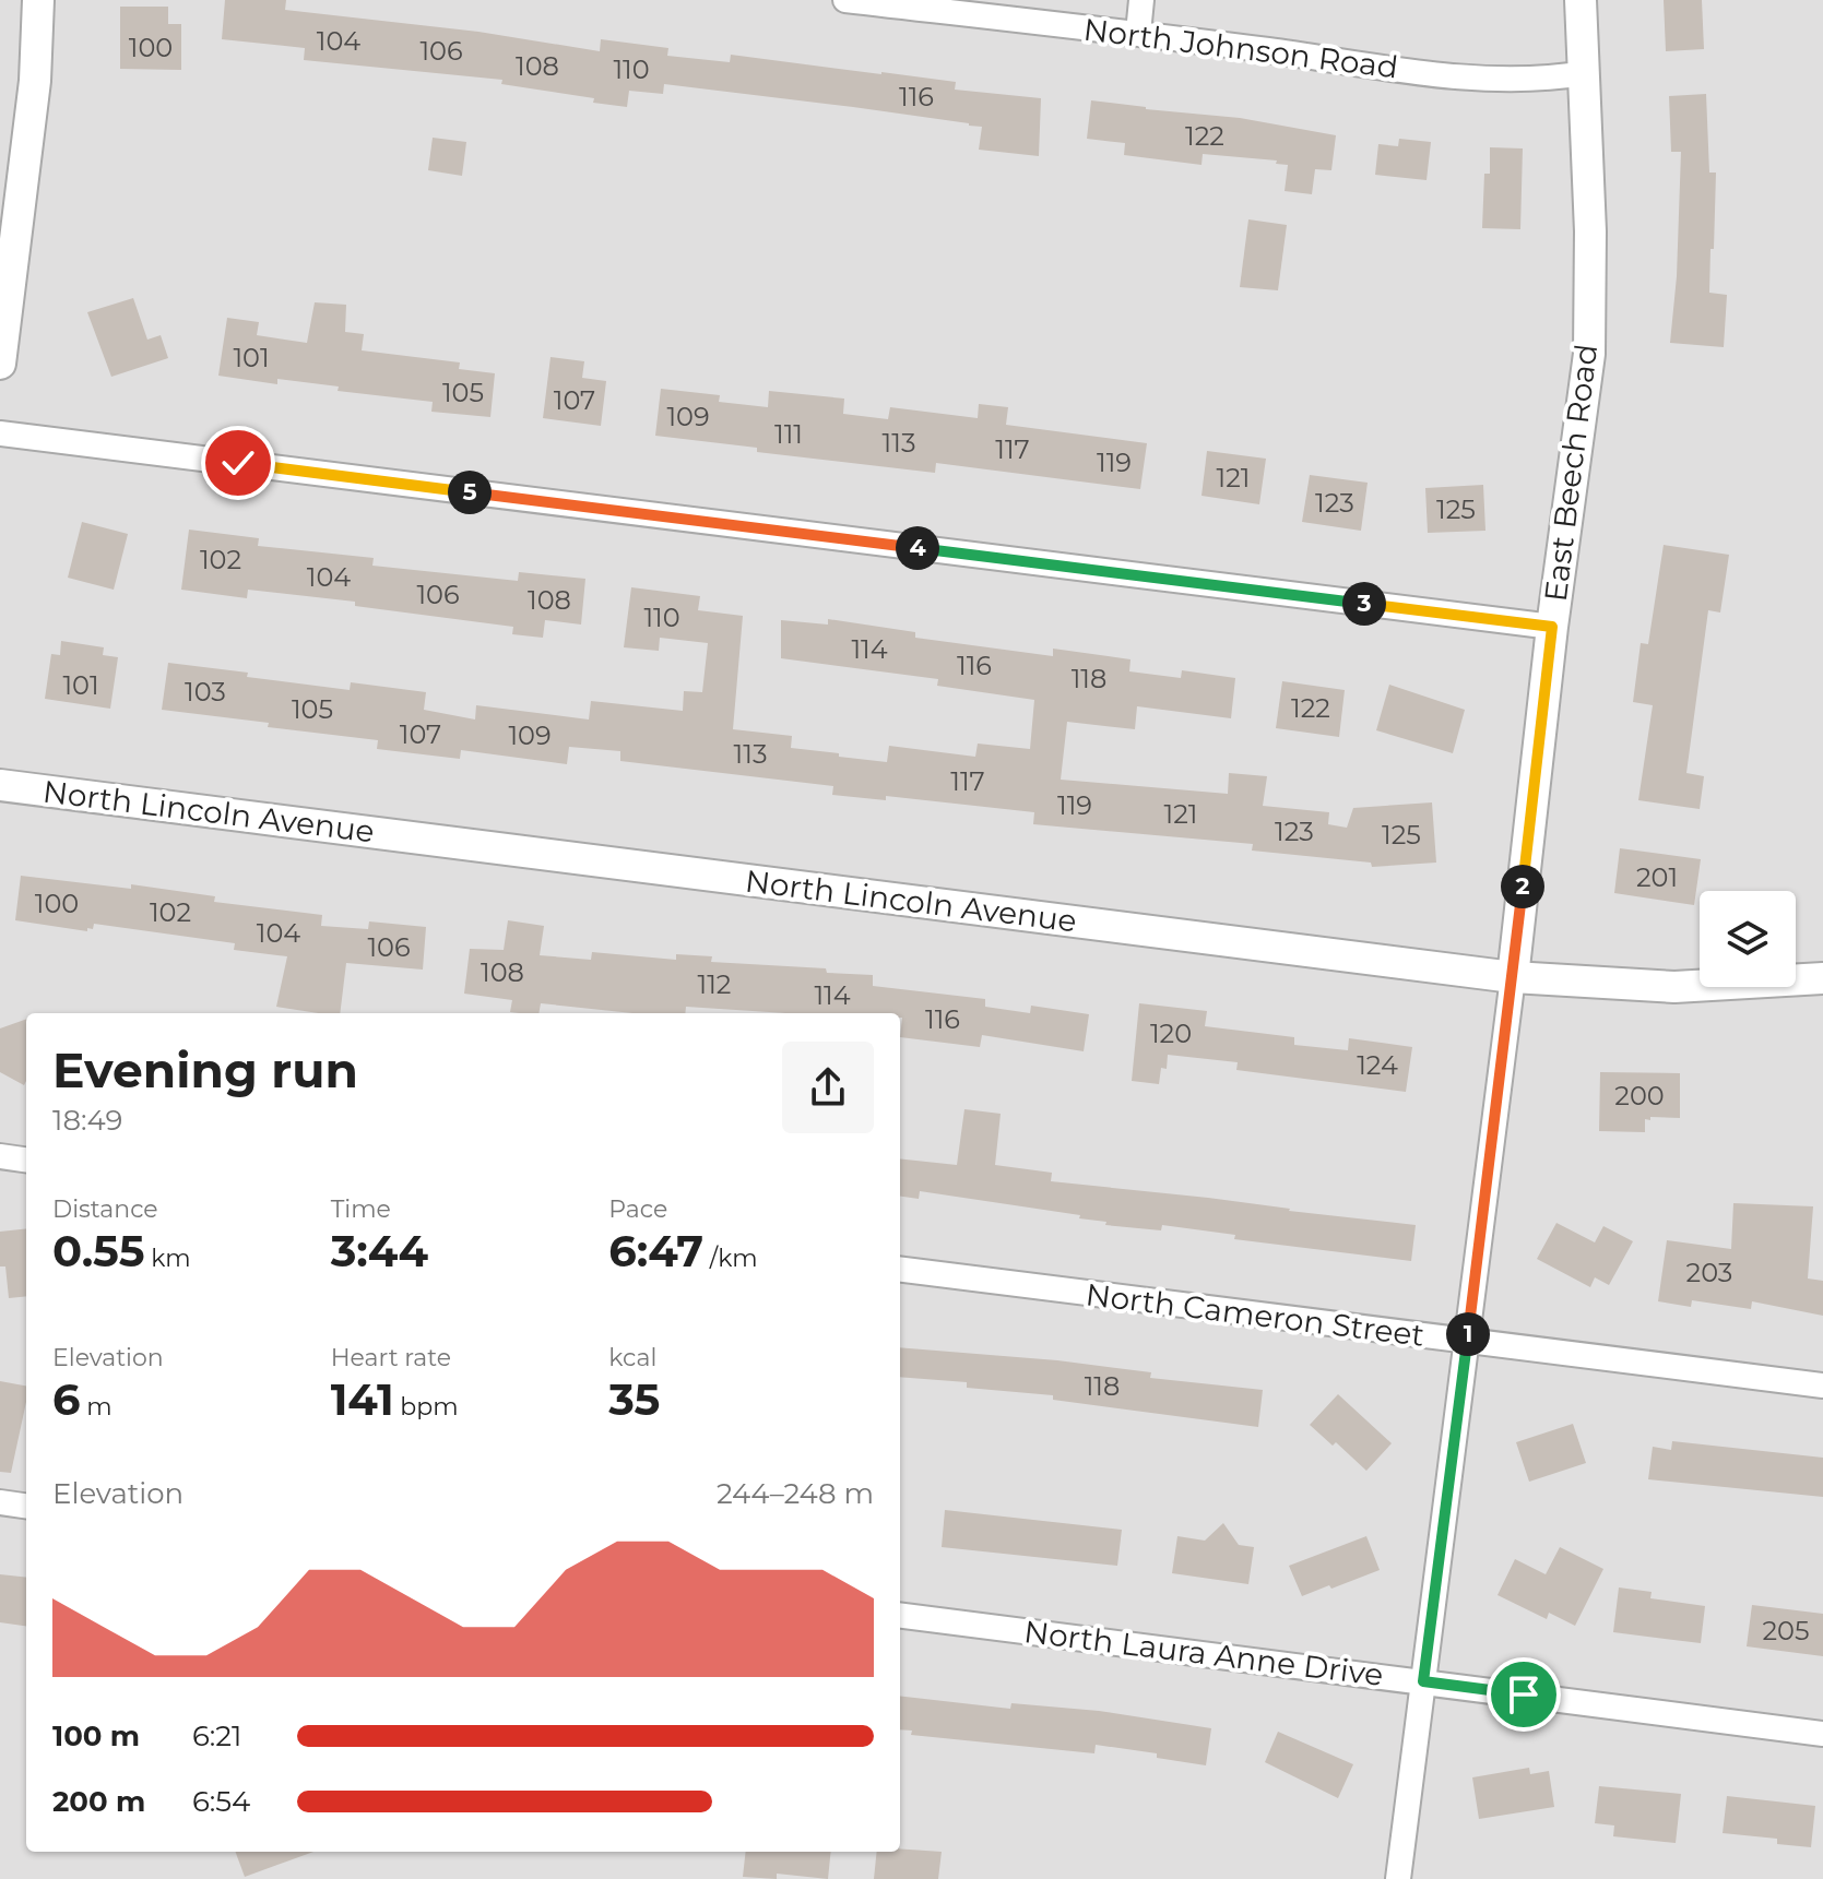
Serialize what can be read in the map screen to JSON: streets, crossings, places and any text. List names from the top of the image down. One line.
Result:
{"streets":{"street":["North Johnson Road","East Beech Road","North Lincoln Avenue","North Cameron Street","North Laura Anne Drive"]},"crossings":[["North Johnson Road","East Beech Road"],["East Beech Road","North Lincoln Avenue"],["East Beech Road","North Cameron Street"],["East Beech Road","North Laura Anne Drive"]],"house_numbers":["104","100","106","108","110","116","122","101","105","107","109","111","113","117","119","121","123","125","102","104","106","108","110","114","116","118","101","103","122","105","107","109","113","117","119","121","123","125","201","100","102","104","106","108","112","114","116","120","124","200","203","118","205"],"page":{"pins":["5","4","3","2","1"],"heading":["Evening run","18:49"],"stats":[["Distance","0.55 km"],["Time","3:44"],["Pace","6:47 /km"],["Elevation","6 m"],["Heart rate","141 bpm"],["kcal","35"]],"chart":["Elevation","244–248 m"],"list":[{"name":"100 m","note":"6:21"},{"name":"200 m","note":"6:54"}]}}
